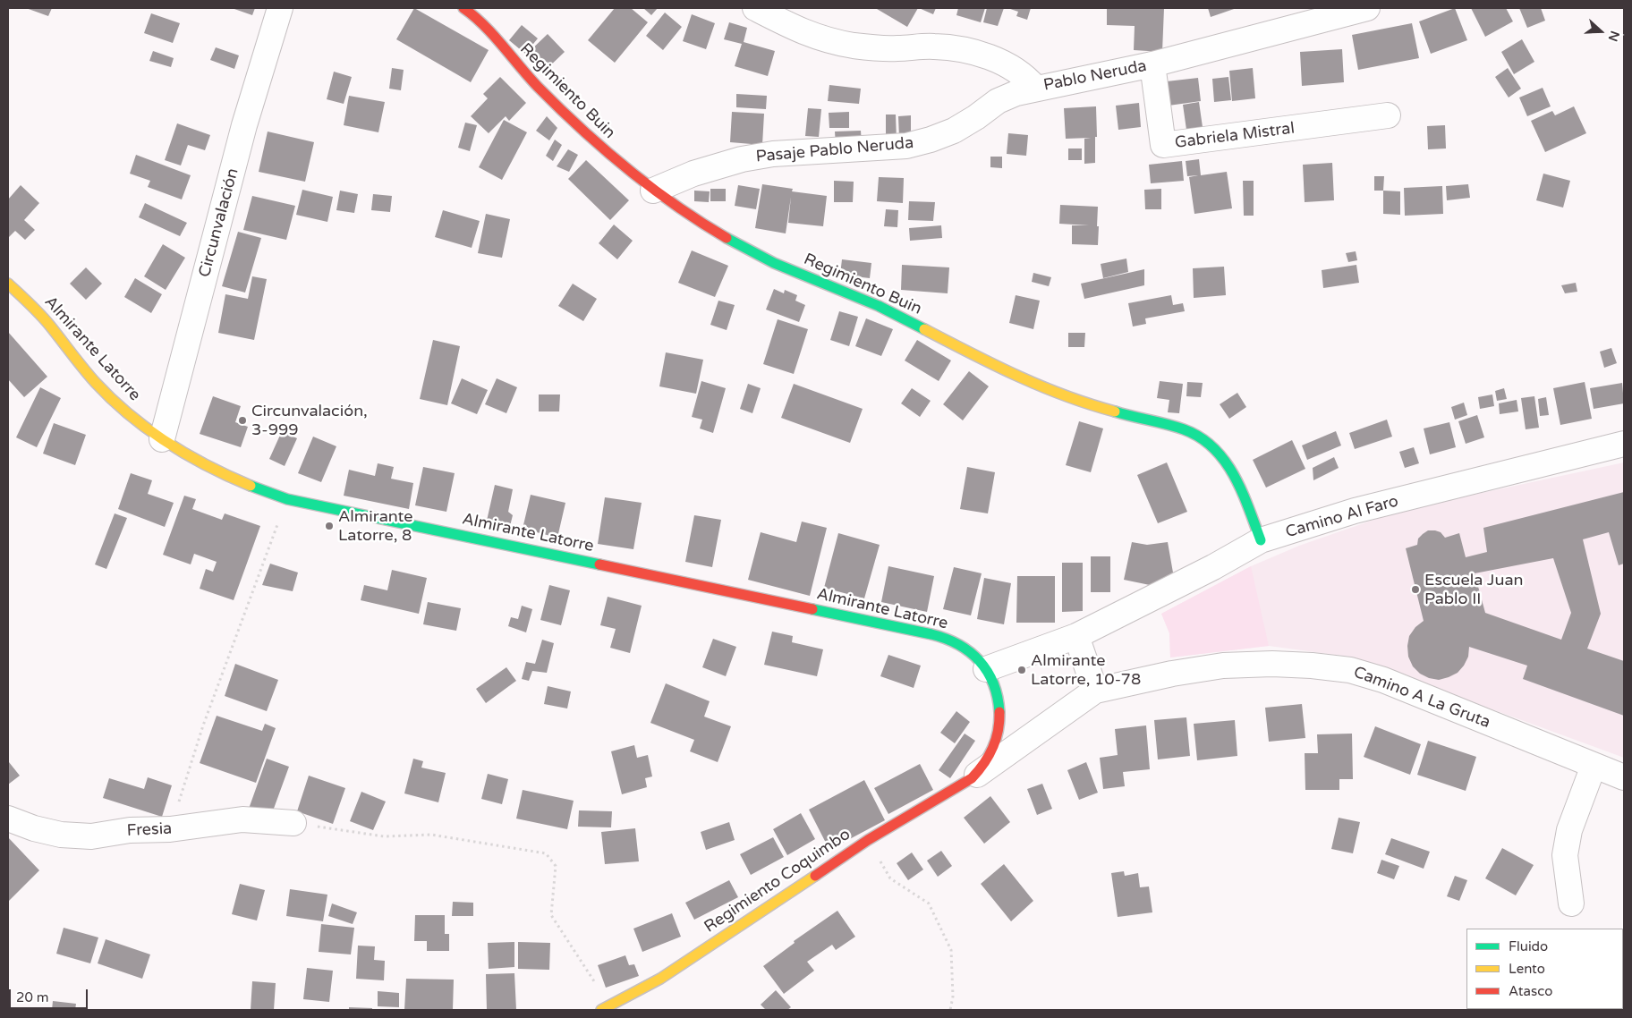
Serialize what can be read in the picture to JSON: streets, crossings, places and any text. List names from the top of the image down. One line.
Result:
{"streets":{"main road":["Regimiento Buin","Almirante Latorre","Regimiento Coquimbo"],"street":["Pablo Neruda","Gabriela Mistral","Pasaje Pablo Neruda","Circunvalación","Camino Al Faro","Camino A La Gruta","Fresia"]},"crossings":[["Pablo Neruda","Gabriela Mistral"],["Pablo Neruda","Pasaje Pablo Neruda"],["Regimiento Buin","Pasaje Pablo Neruda"],["Regimiento Buin","Camino Al Faro"],["Circunvalación","Almirante Latorre"],["Almirante Latorre","Camino Al Faro"],["Almirante Latorre","Camino A La Gruta"],["Almirante Latorre","Regimiento Coquimbo"],["Camino A La Gruta","Regimiento Coquimbo"]],"places":["Circunvalación, 3-999","Almirante Latorre, 8","Escuela Juan Pablo II","Almirante Latorre, 10-78"],"legend":["Fluido","Lento","Atasco"],"scale_bar":"20 m","north":"right"}
